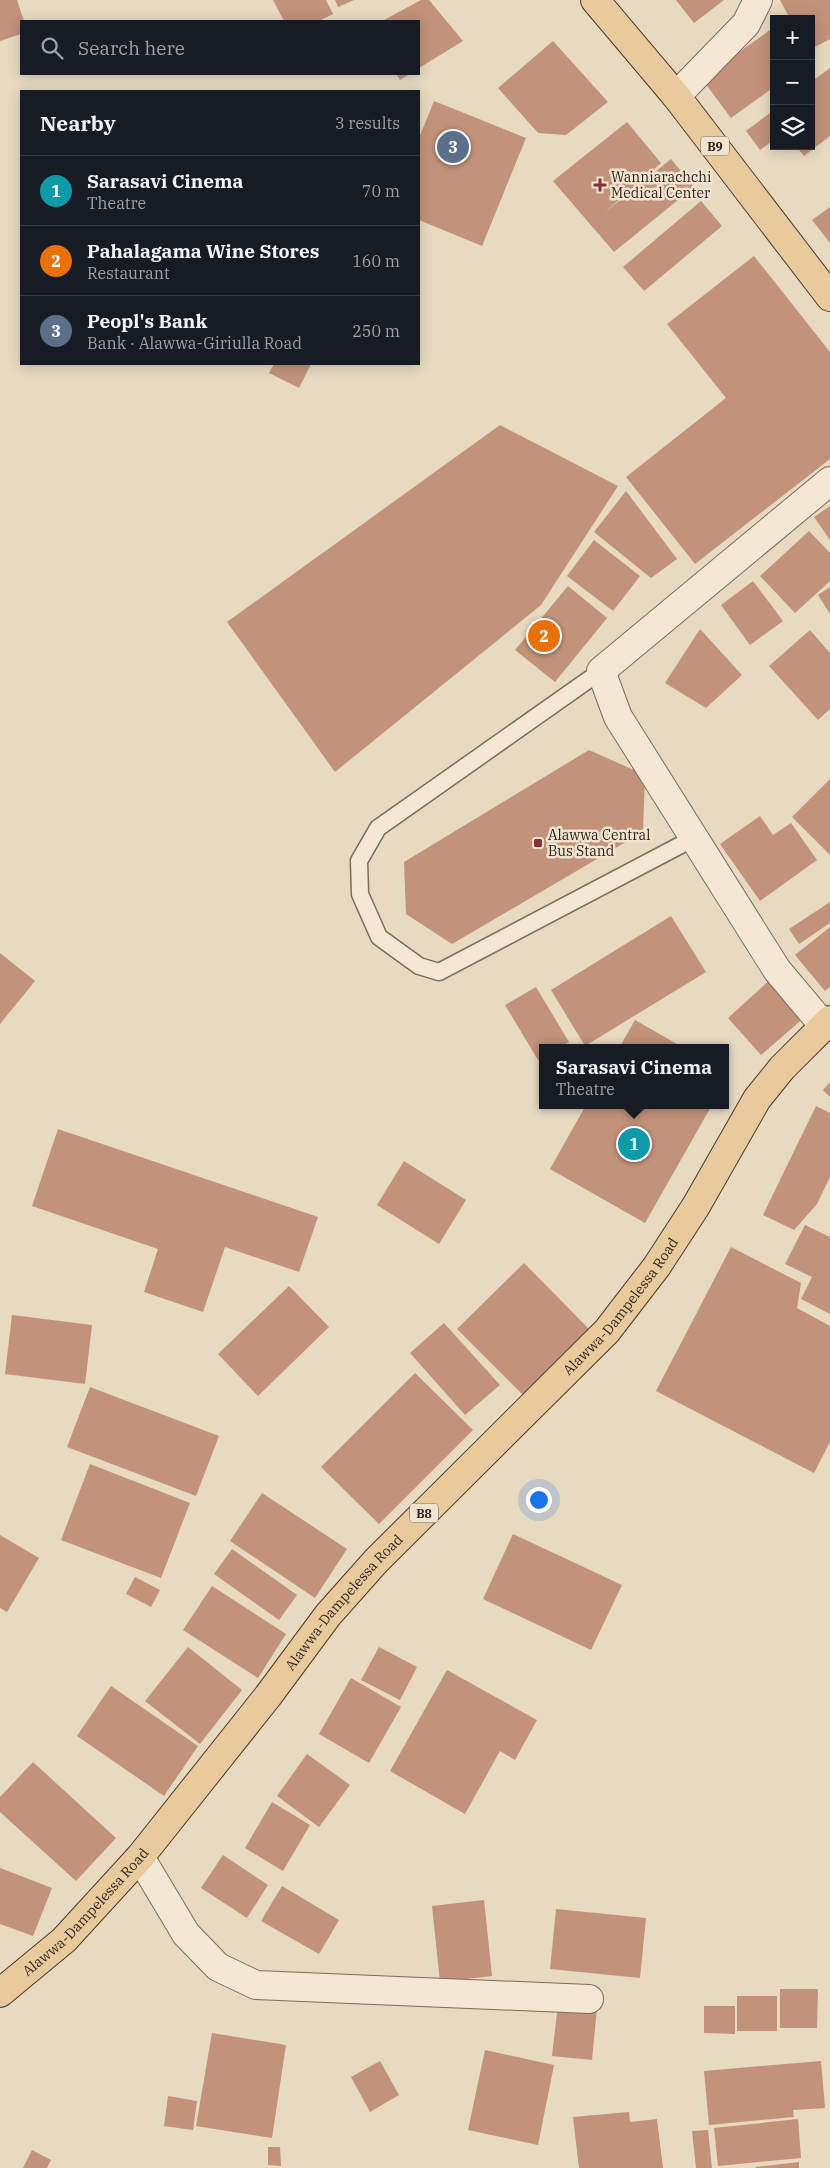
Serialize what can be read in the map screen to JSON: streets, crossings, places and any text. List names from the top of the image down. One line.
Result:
{"streets":{"main road":["B9","Alawwa-Dampelessa Road","B8"]},"places":{"health":["Wanniarachchi Medical Center"],"transit":["Alawwa Central Bus Stand"]},"page":{"map_buttons":["+","−"],"search":"Search here","heading":["Nearby","3 results"],"pins":["3","2","1"],"list":[{"mark":"1","name":"Sarasavi Cinema","note":"Theatre","value":"70 m"},{"mark":"2","name":"Pahalagama Wine Stores","note":"Restaurant","value":"160 m"},{"mark":"3","name":"Peopl's Bank","note":"Bank · Alawwa-Giriulla Road","value":"250 m"}],"popup":["Sarasavi Cinema","Theatre"]}}
